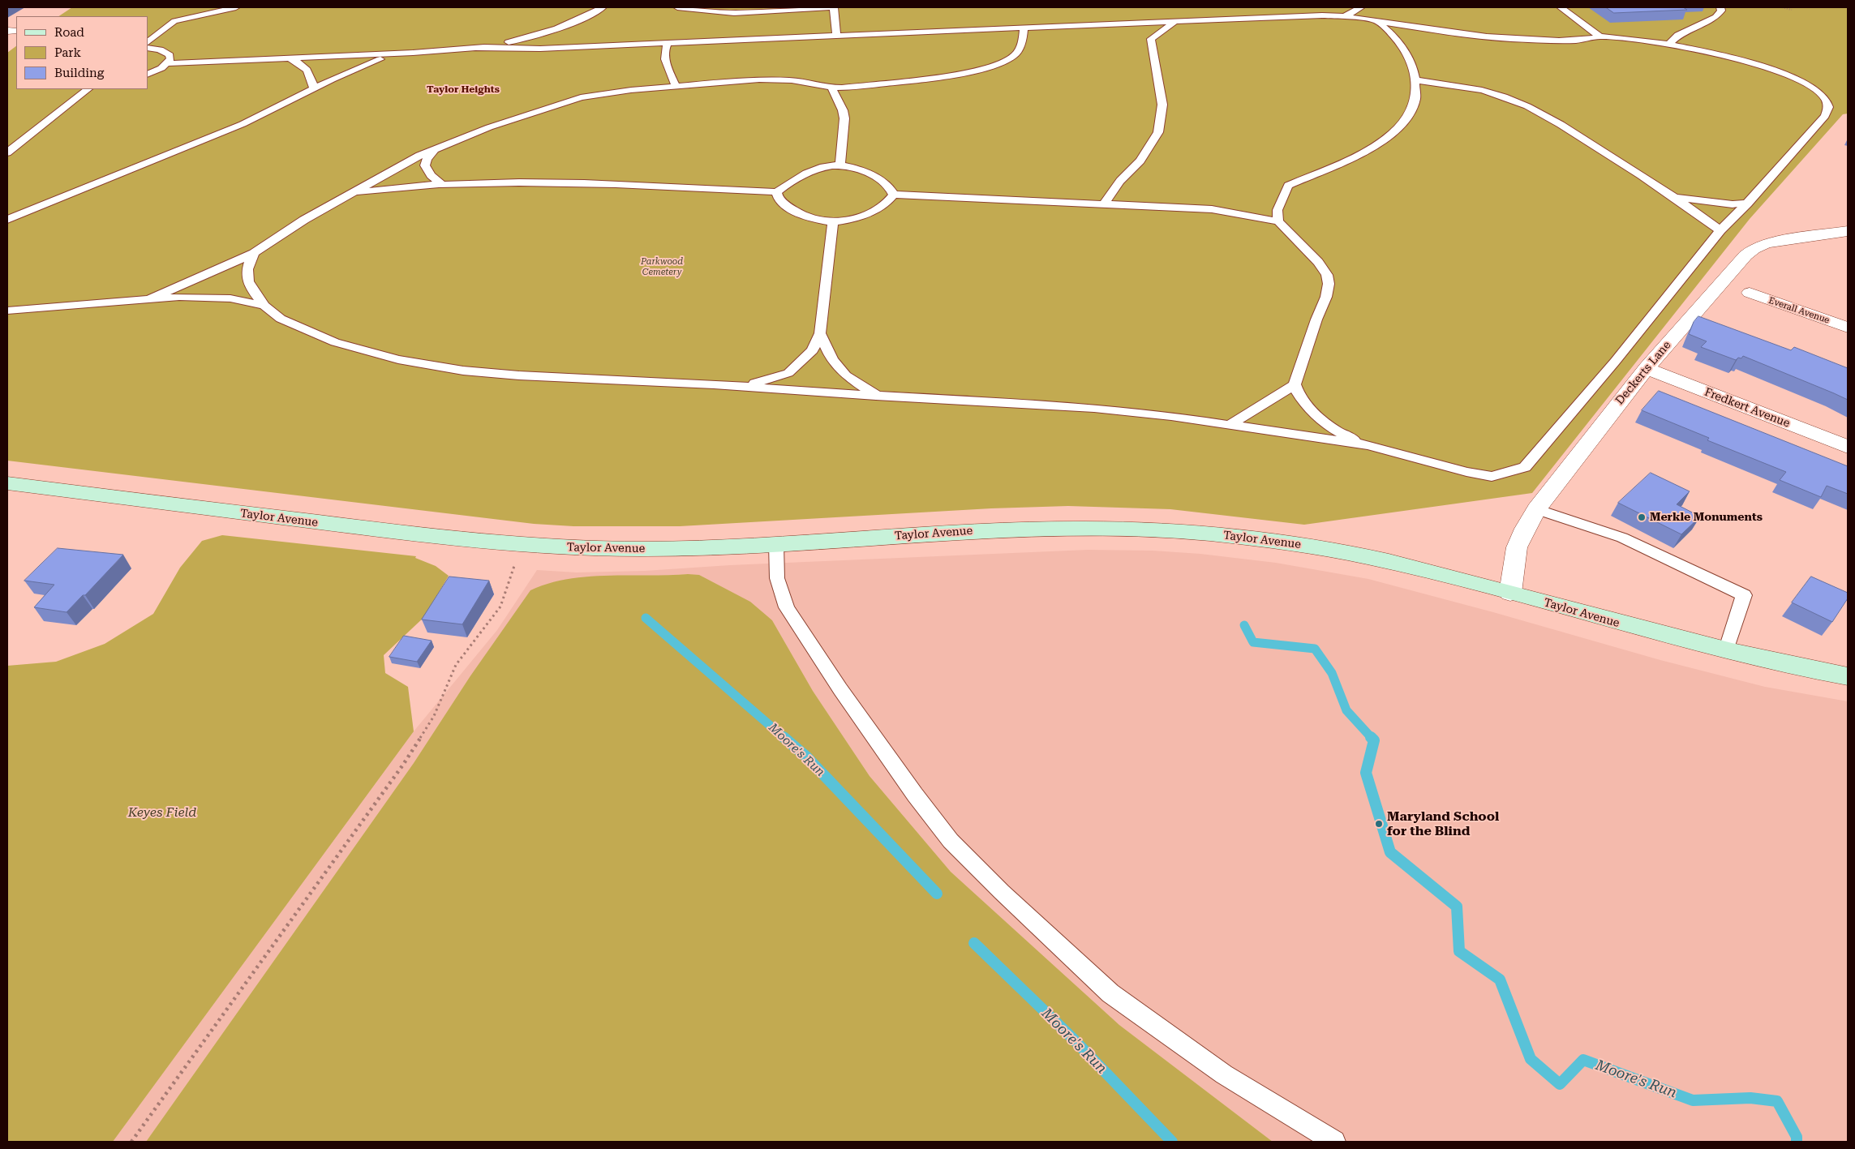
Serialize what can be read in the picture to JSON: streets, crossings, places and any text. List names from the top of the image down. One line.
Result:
{"streets":{"main road":["Taylor Avenue"],"street":["Everall Avenue","Deckerts Lane","Fredkert Avenue"]},"crossings":[["Deckerts Lane","Fredkert Avenue"],["Deckerts Lane","Taylor Avenue"]],"districts":["Taylor Heights"],"water":["Moore's Run"],"parks":["Parkwood Cemetery","Keyes Field"],"places":["Merkle Monuments","Maryland School for the Blind"],"legend":["Road","Park","Building"]}
